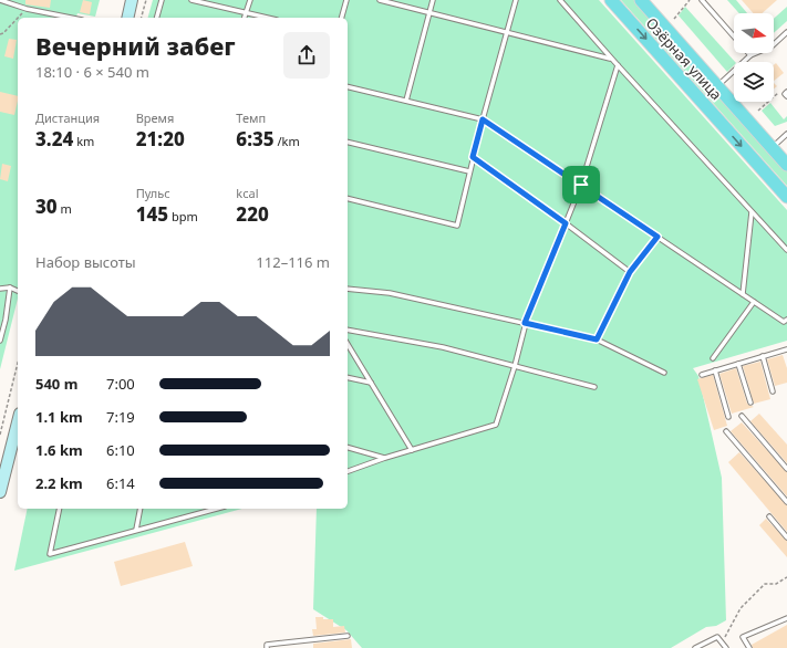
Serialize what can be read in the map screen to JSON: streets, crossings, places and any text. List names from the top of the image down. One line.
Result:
{"streets":{"main road":["Озёрная улица"]},"north":"right","page":{"heading":["Вечерний забег","18:10 · 6 × 540 m"],"stats":[["Дистанция","3.24 km"],["Время","21:20"],["Темп","6:35 /km"],["30 m"],["Пульс","145 bpm"],["kcal","220"]],"chart":["Набор высоты","112–116 m"],"list":[{"name":"540 m","note":"7:00"},{"name":"1.1 km","note":"7:19"},{"name":"1.6 km","note":"6:10"},{"name":"2.2 km","note":"6:14"}]}}
